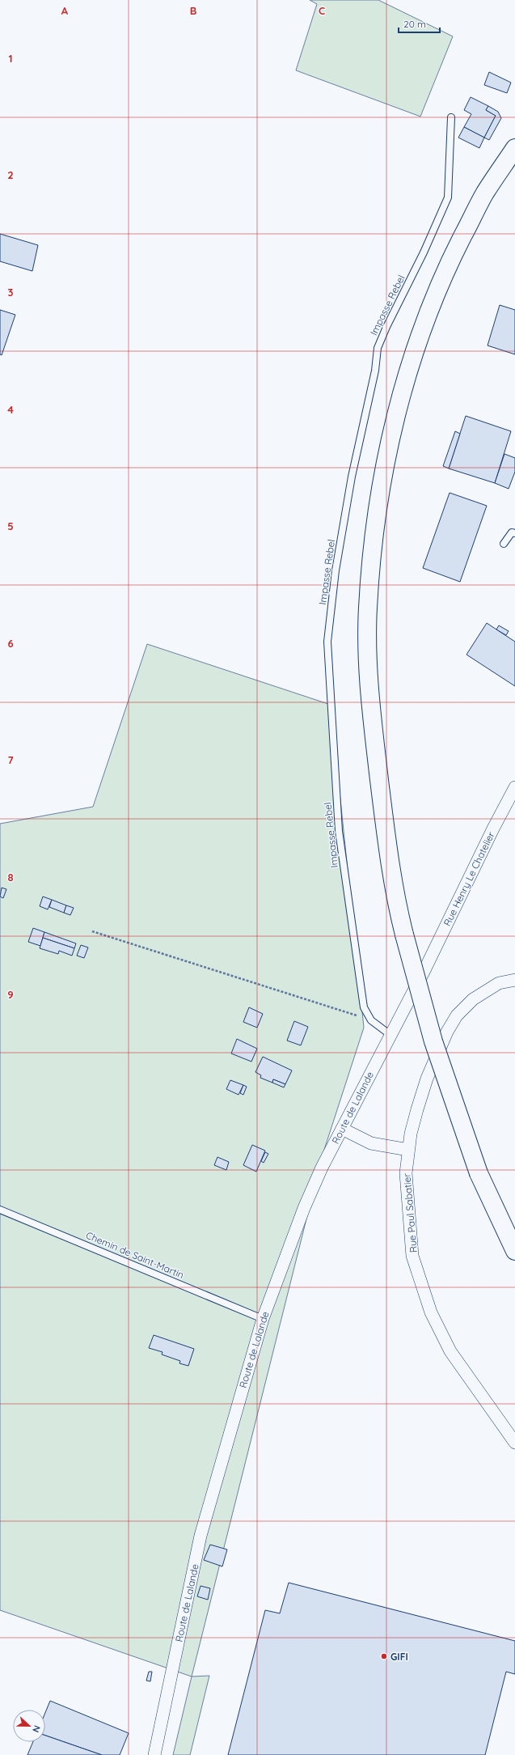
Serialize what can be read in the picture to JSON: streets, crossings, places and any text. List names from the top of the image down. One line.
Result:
{"streets":{"street":["Rue Henry Le Chatelier","Route de Lalande","Rue Paul Sabatier"],"lane":["Impasse Rebel","Chemin de Saint-Martin"]},"crossings":[["Impasse Rebel","Route de Lalande"],["Rue Henry Le Chatelier","Route de Lalande"],["Route de Lalande","Chemin de Saint-Martin"]],"places":["GIFI"],"scale_bar":"20 m","north":"right","grid":{"columns":["A","B","C"],"rows":["1","2","3","4","5","6","7","8","9"]}}
